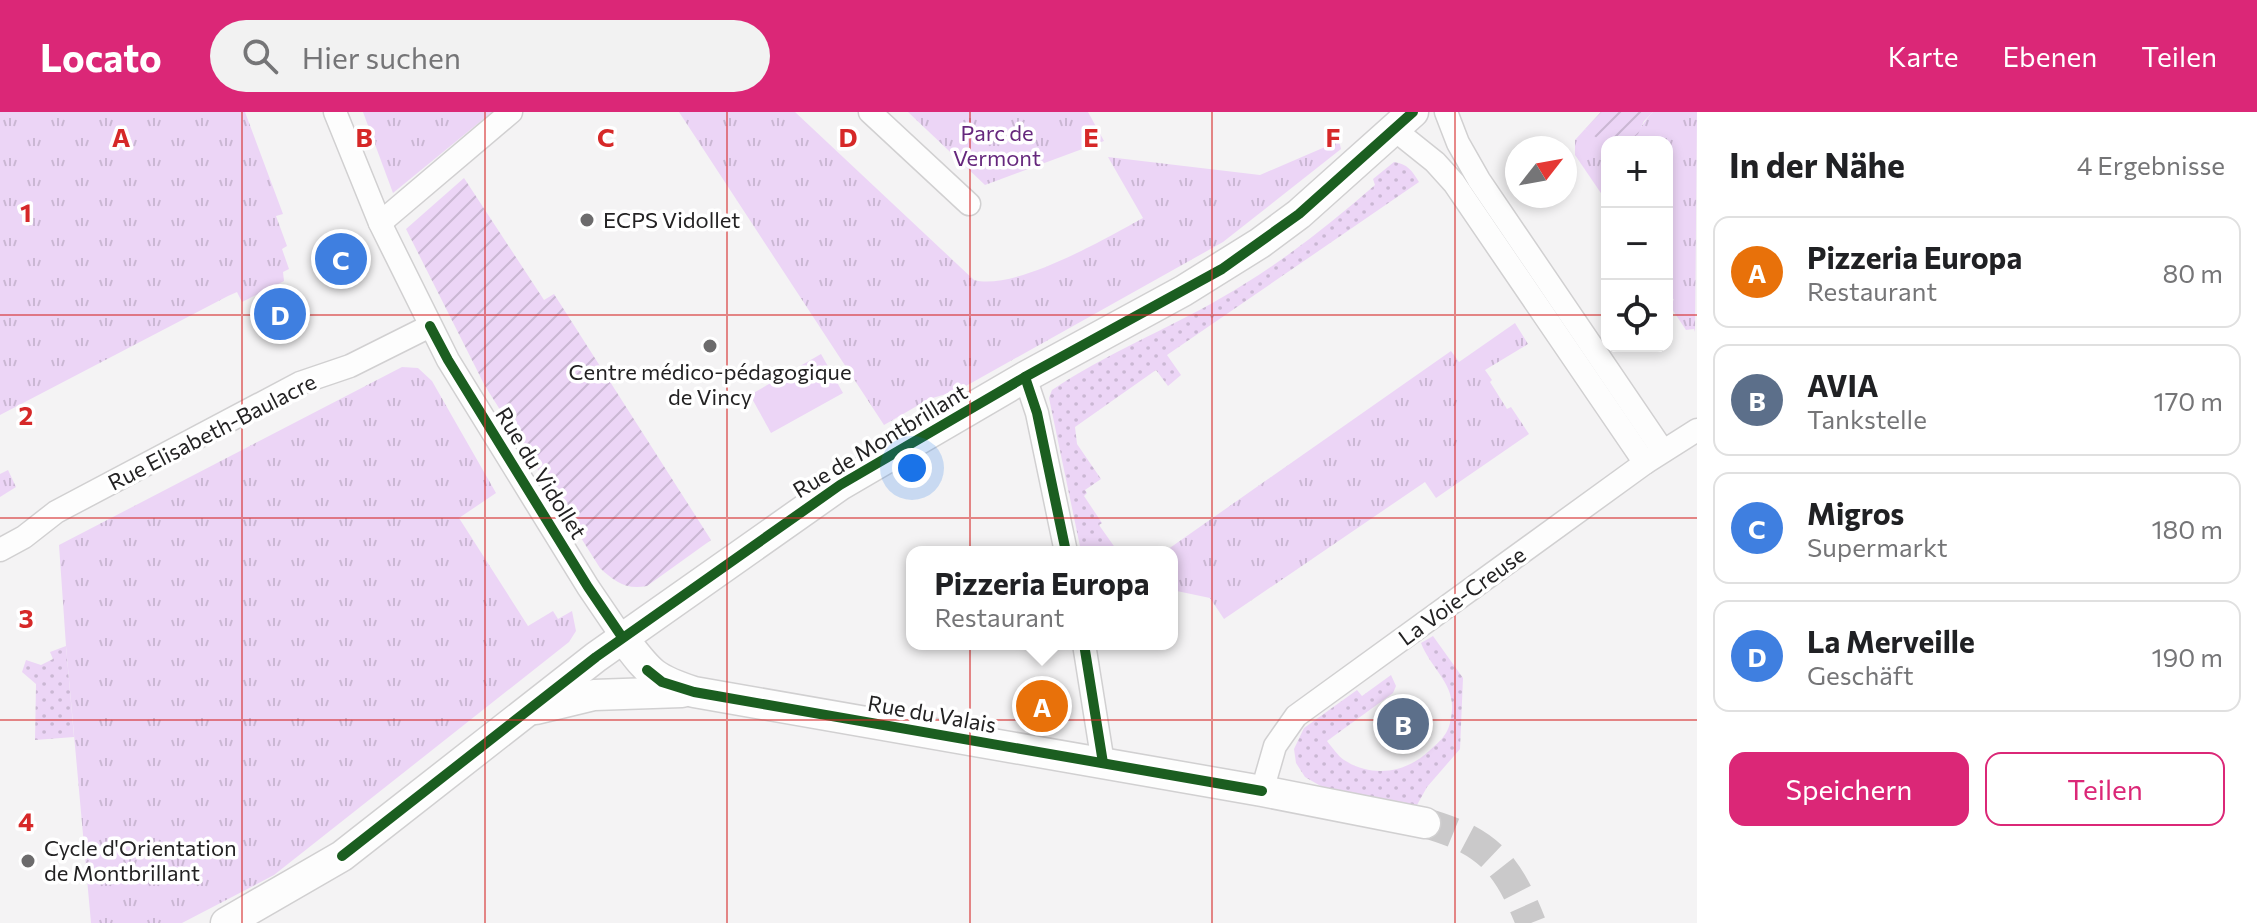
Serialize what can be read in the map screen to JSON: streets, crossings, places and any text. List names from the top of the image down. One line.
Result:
{"streets":{"main road":["Rue de Montbrillant","Rue du Valais"],"street":["Rue Elisabeth-Baulacre","Rue du Vidollet","La Voie-Creuse"]},"crossings":[["Rue Elisabeth-Baulacre","Rue du Vidollet"],["Rue de Montbrillant","Rue du Vidollet"],["Rue de Montbrillant","Rue du Valais"],["Rue du Vidollet","Rue du Valais"],["La Voie-Creuse","Rue du Valais"]],"parks":["Parc de Vermont"],"places":["ECPS Vidollet","Centre médico-pédagogique de Vincy","Cycle d'Orientation de Montbrillant"],"north":"top right","page":{"header":"Locato","search":"Hier suchen","nav":["Karte","Ebenen","Teilen"],"heading":["In der Nähe","4 Ergebnisse"],"map_buttons":["+","−"],"list":[{"mark":"A","name":"Pizzeria Europa","note":"Restaurant","value":"80 m"},{"mark":"B","name":"AVIA","note":"Tankstelle","value":"170 m"},{"mark":"C","name":"Migros","note":"Supermarkt","value":"180 m"},{"mark":"D","name":"La Merveille","note":"Geschäft","value":"190 m"}],"pins":["C","D","A","B"],"popup":["Pizzeria Europa","Restaurant"],"buttons":["Speichern","Teilen"]},"grid":{"columns":["A","B","C","D","E","F"],"rows":["1","2","3","4"]}}
